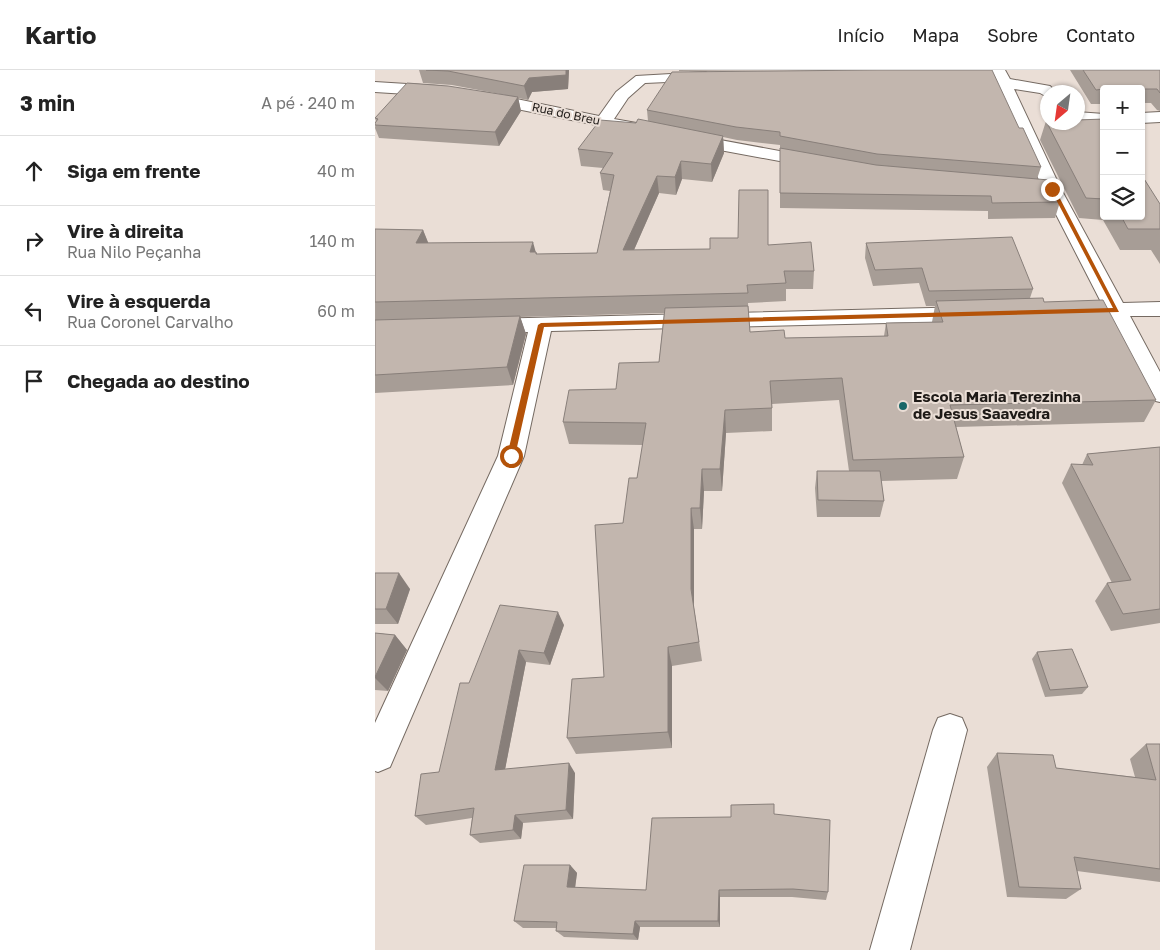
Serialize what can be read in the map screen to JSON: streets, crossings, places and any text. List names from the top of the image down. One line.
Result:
{"streets":{"street":["Rua do Breu"]},"places":["Escola Maria Terezinha de Jesus Saavedra"],"north":"bottom left","page":{"header":"Kartio","nav":["Início","Mapa","Sobre","Contato"],"heading":["3 min","A pé · 240 m"],"map_buttons":["+","−"],"list":[["Siga em frente","40 m"],["Vire à direita","Rua Nilo Peçanha","140 m"],["Vire à esquerda","Rua Coronel Carvalho","60 m"],"Chegada ao destino"]}}
